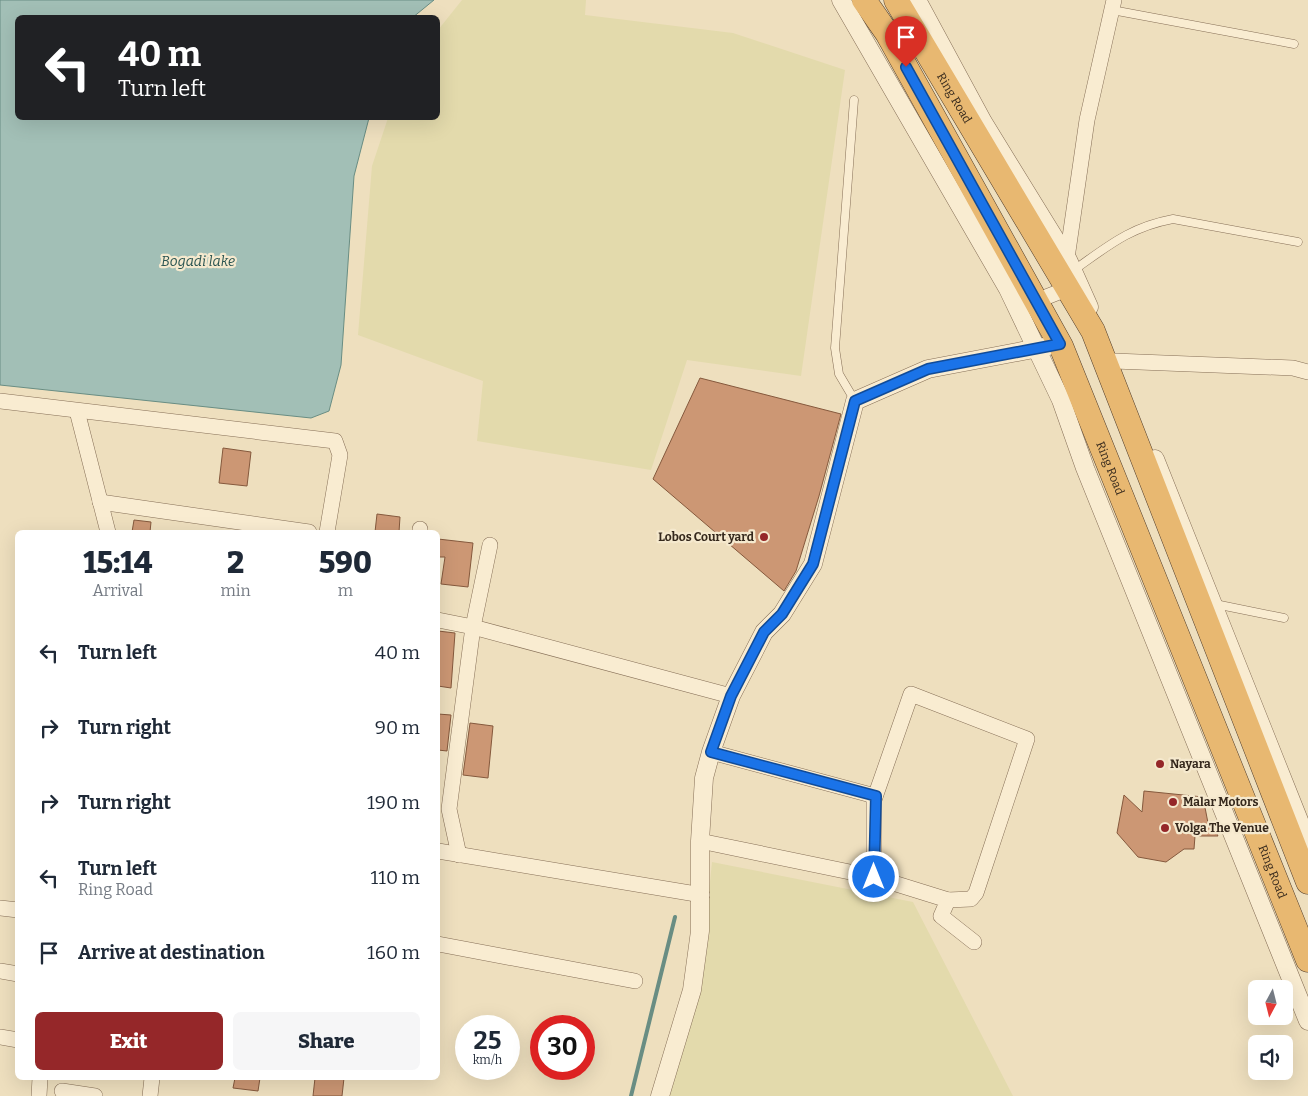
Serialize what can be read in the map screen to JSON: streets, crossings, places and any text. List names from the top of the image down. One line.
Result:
{"streets":{"highway":["Ring Road"]},"water":["Bogadi lake"],"places":["Lobos Court yard","Nayara","Malar Motors","Volga The Venue"],"north":"bottom","page":{"turn":["40 m","Turn left"],"eta":["15:14","Arrival","2","min","590","m"],"list":[{"name":"Turn left","value":"40 m"},{"name":"Turn right","value":"90 m"},{"name":"Turn right","value":"190 m"},{"name":"Turn left","note":"Ring Road","value":"110 m"},{"name":"Arrive at destination","value":"160 m"}],"buttons":["Exit","Share"],"speed":"25 km/h","limit":"30"}}
